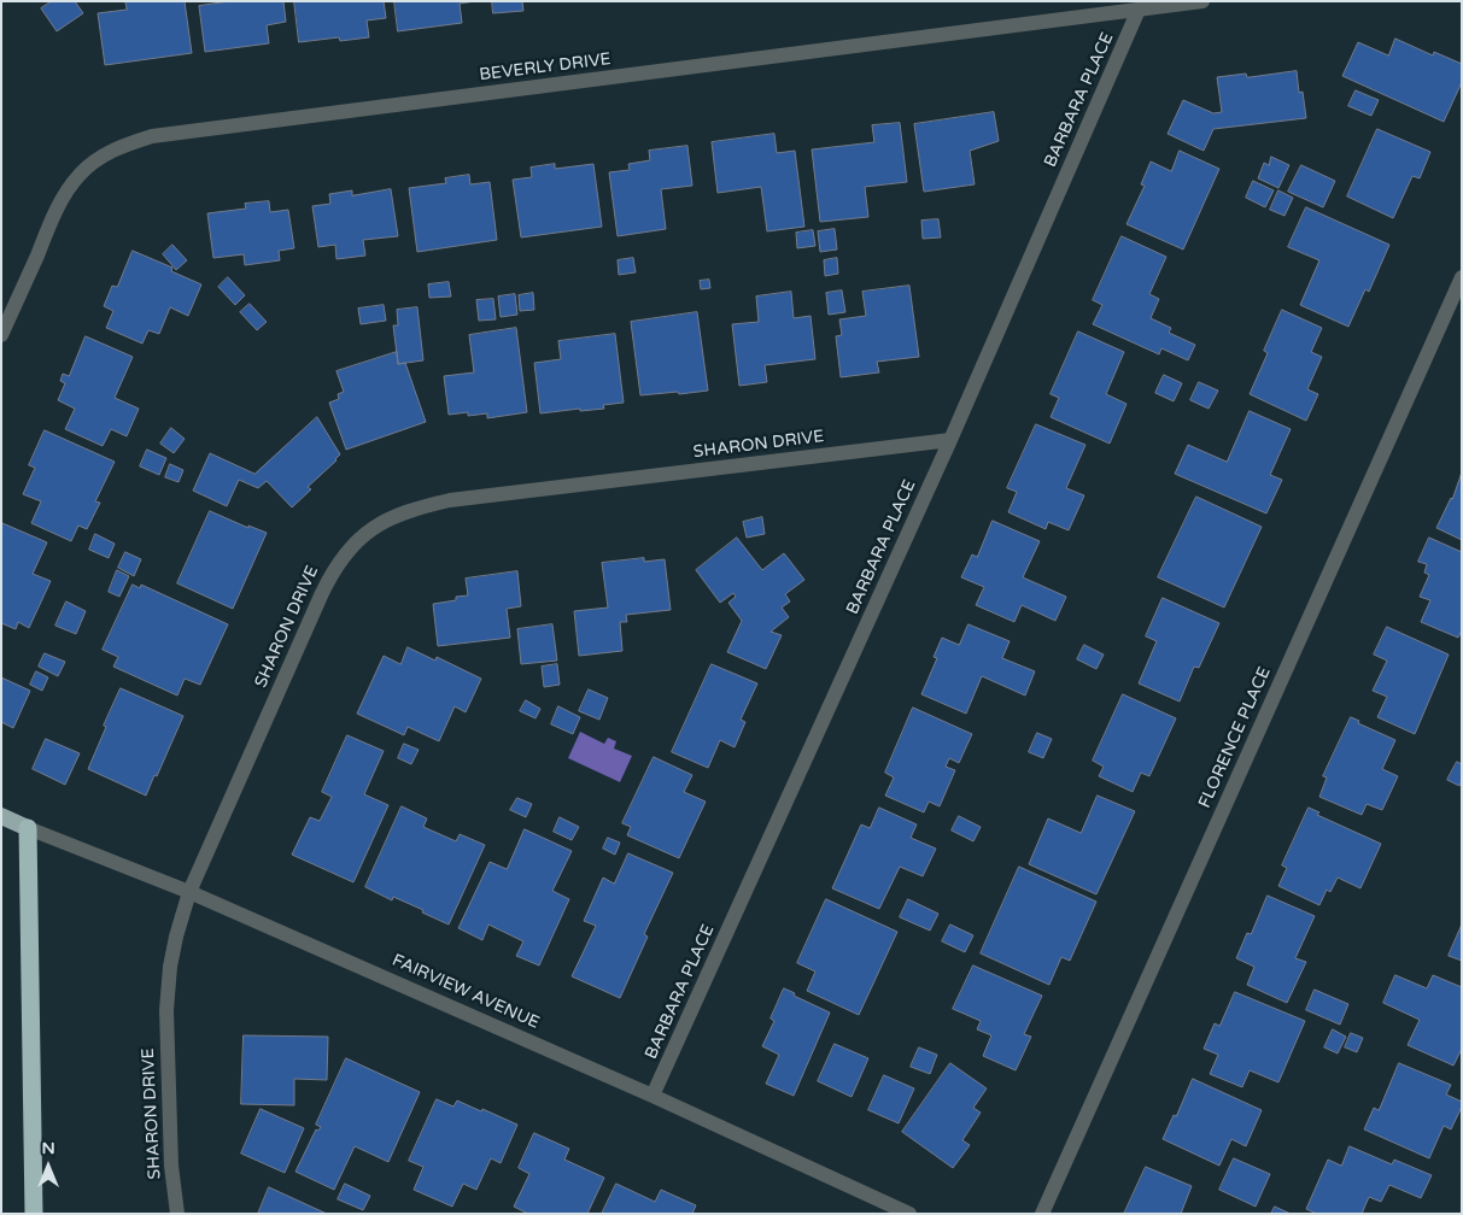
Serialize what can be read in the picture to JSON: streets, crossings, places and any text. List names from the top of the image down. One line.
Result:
{"streets":{"highway":["FAIRVIEW AVENUE"],"street":["BEVERLY DRIVE","BARBARA PLACE","SHARON DRIVE","FLORENCE PLACE"]},"crossings":[["BEVERLY DRIVE","BARBARA PLACE"],["BARBARA PLACE","SHARON DRIVE"],["BARBARA PLACE","FAIRVIEW AVENUE"],["SHARON DRIVE","FAIRVIEW AVENUE"]],"north":"top"}
